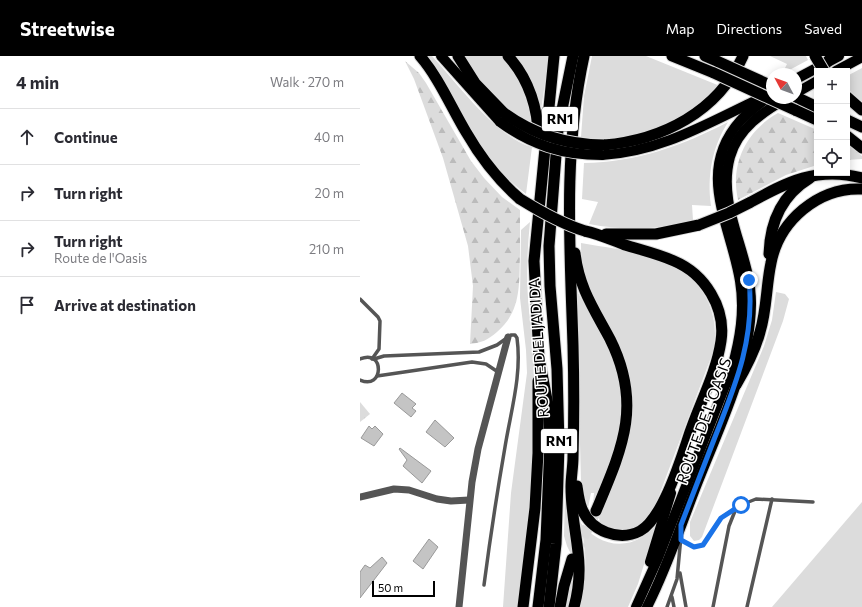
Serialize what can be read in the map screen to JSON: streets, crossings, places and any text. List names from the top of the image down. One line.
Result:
{"streets":{"highway":["RN1","ROUTE D'EL JADIDA"],"main road":["ROUTE DE L'OASIS"]},"crossings":[["RN1","ROUTE D'EL JADIDA"]],"scale_bar":"50 m","north":"top left","page":{"header":"Streetwise","nav":["Map","Directions","Saved"],"heading":["4 min","Walk · 270 m"],"map_buttons":["+","−"],"list":[["Continue","40 m"],["Turn right","20 m"],["Turn right","Route de l'Oasis","210 m"],"Arrive at destination"],"scale":"50 m"}}
